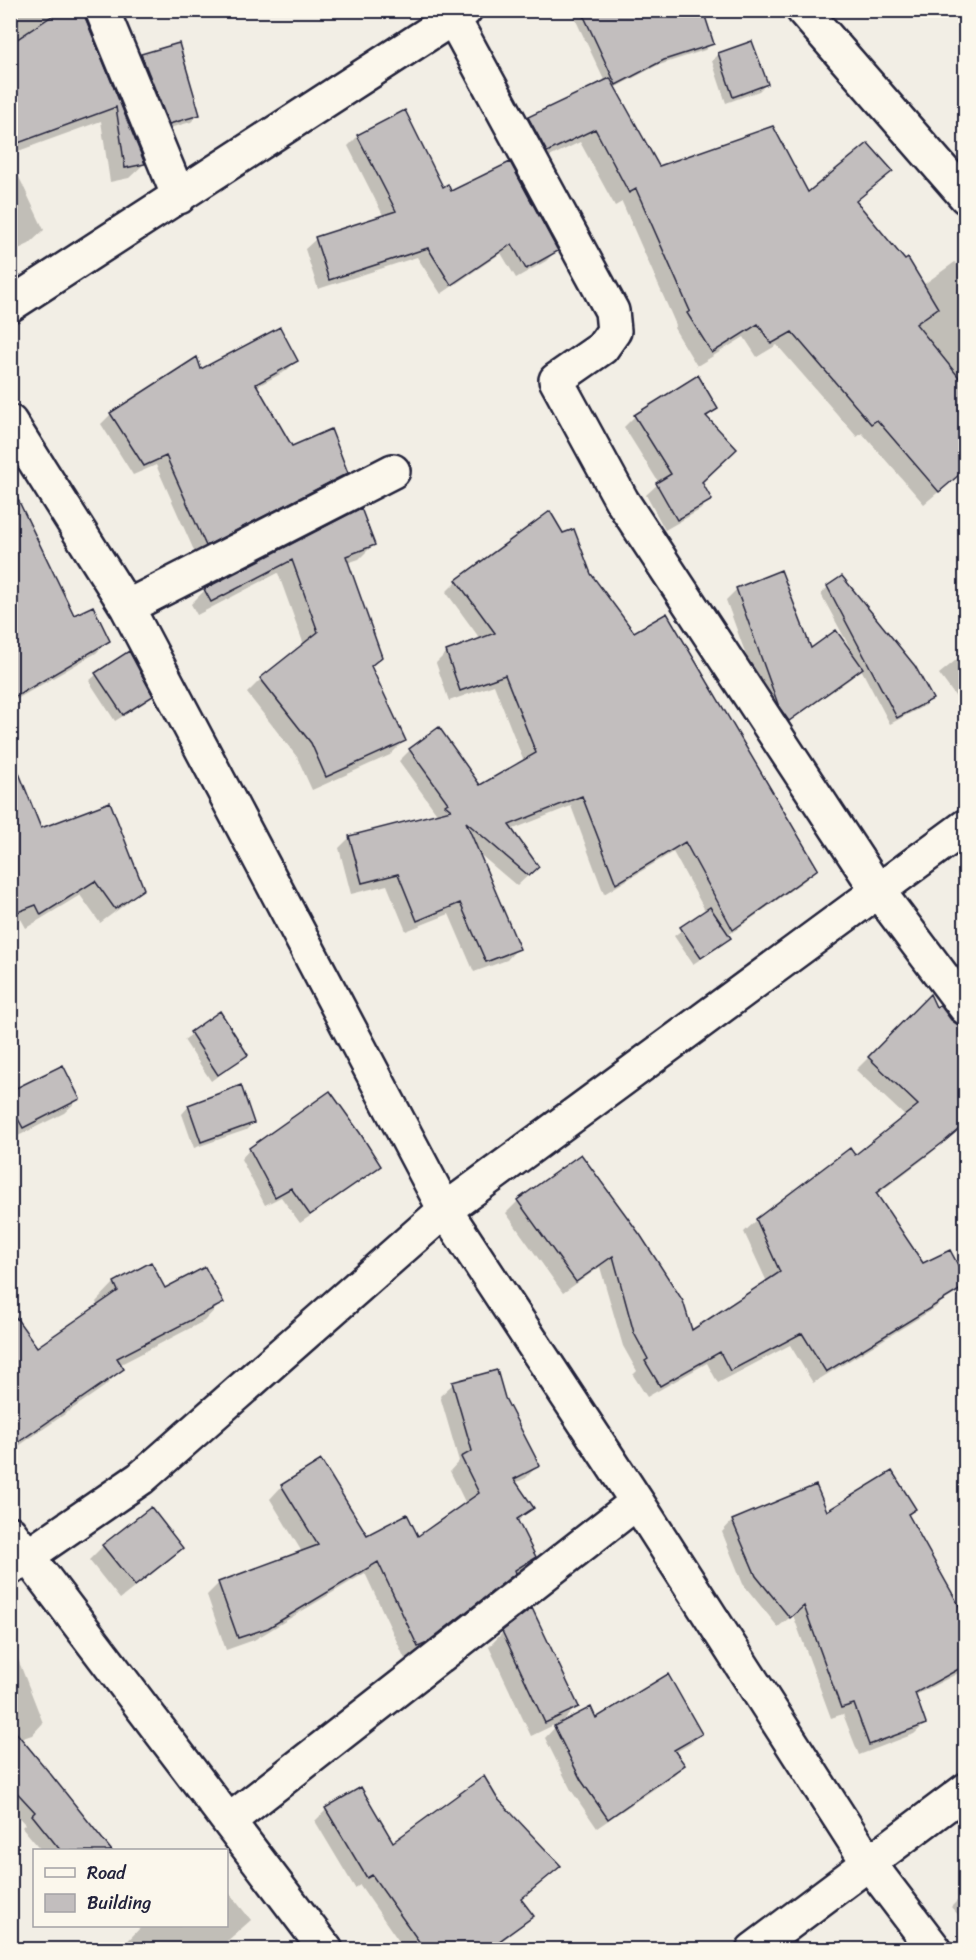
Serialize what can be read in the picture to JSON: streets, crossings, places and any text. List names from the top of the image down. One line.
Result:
{"legend":["Road","Building"]}
